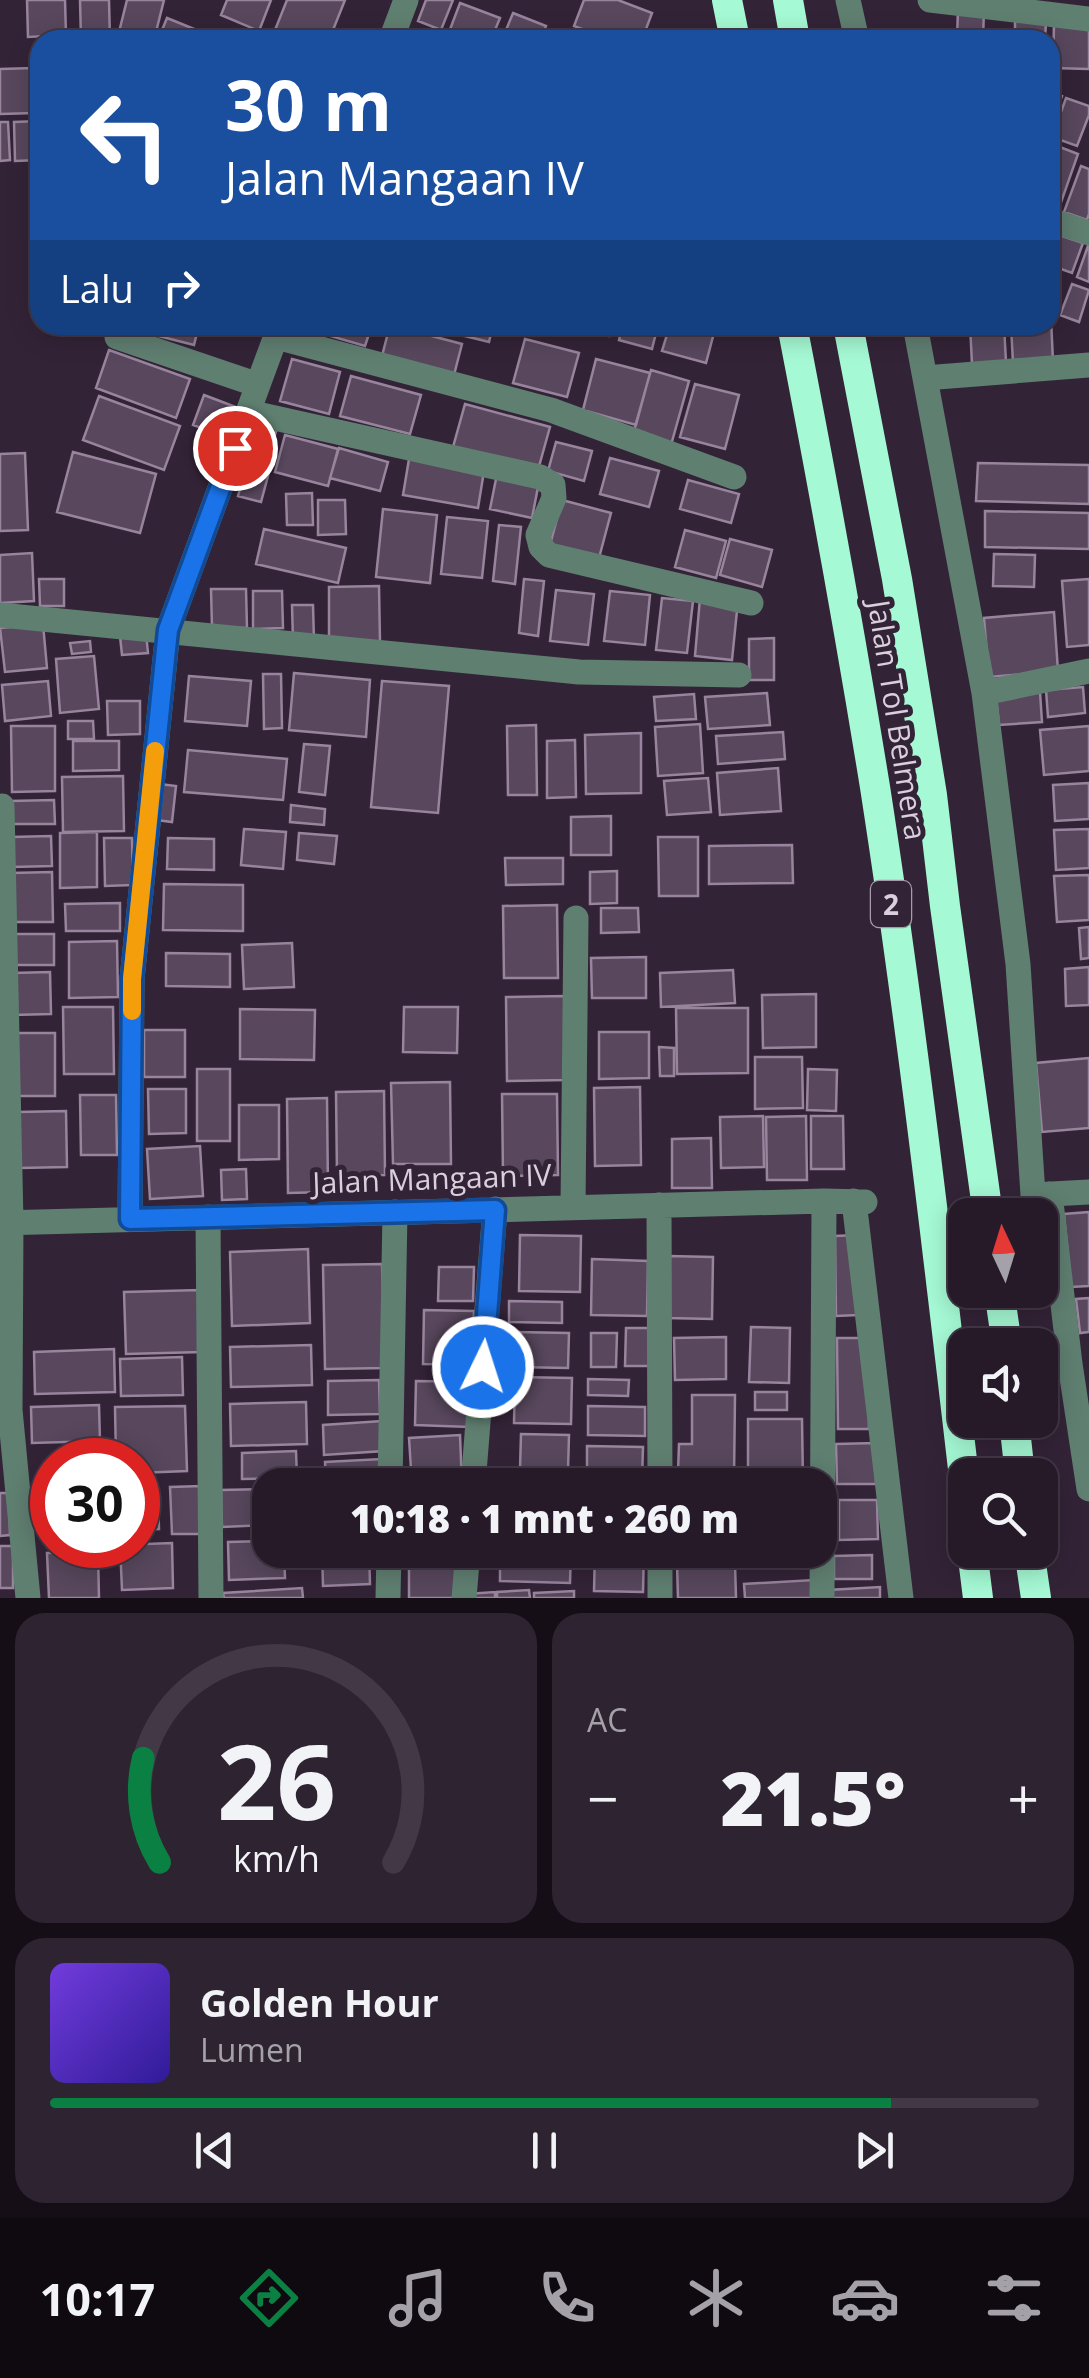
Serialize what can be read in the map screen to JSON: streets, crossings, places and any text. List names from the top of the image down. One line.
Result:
{"streets":{"highway":["Jalan Tol Belmera","2"],"street":["Jalan Mangaan IV"]},"north":"top","page":{"turn":["30 m","Jalan Mangaan IV"],"then":"Lalu","limit":"30","trip":"10:18 · 1 mnt · 260 m","tile":"AC","heat":["−","21.5°","+"],"song":["Golden Hour","Lumen"],"tabs":"10:17","gauge":["26","km/h"]}}
